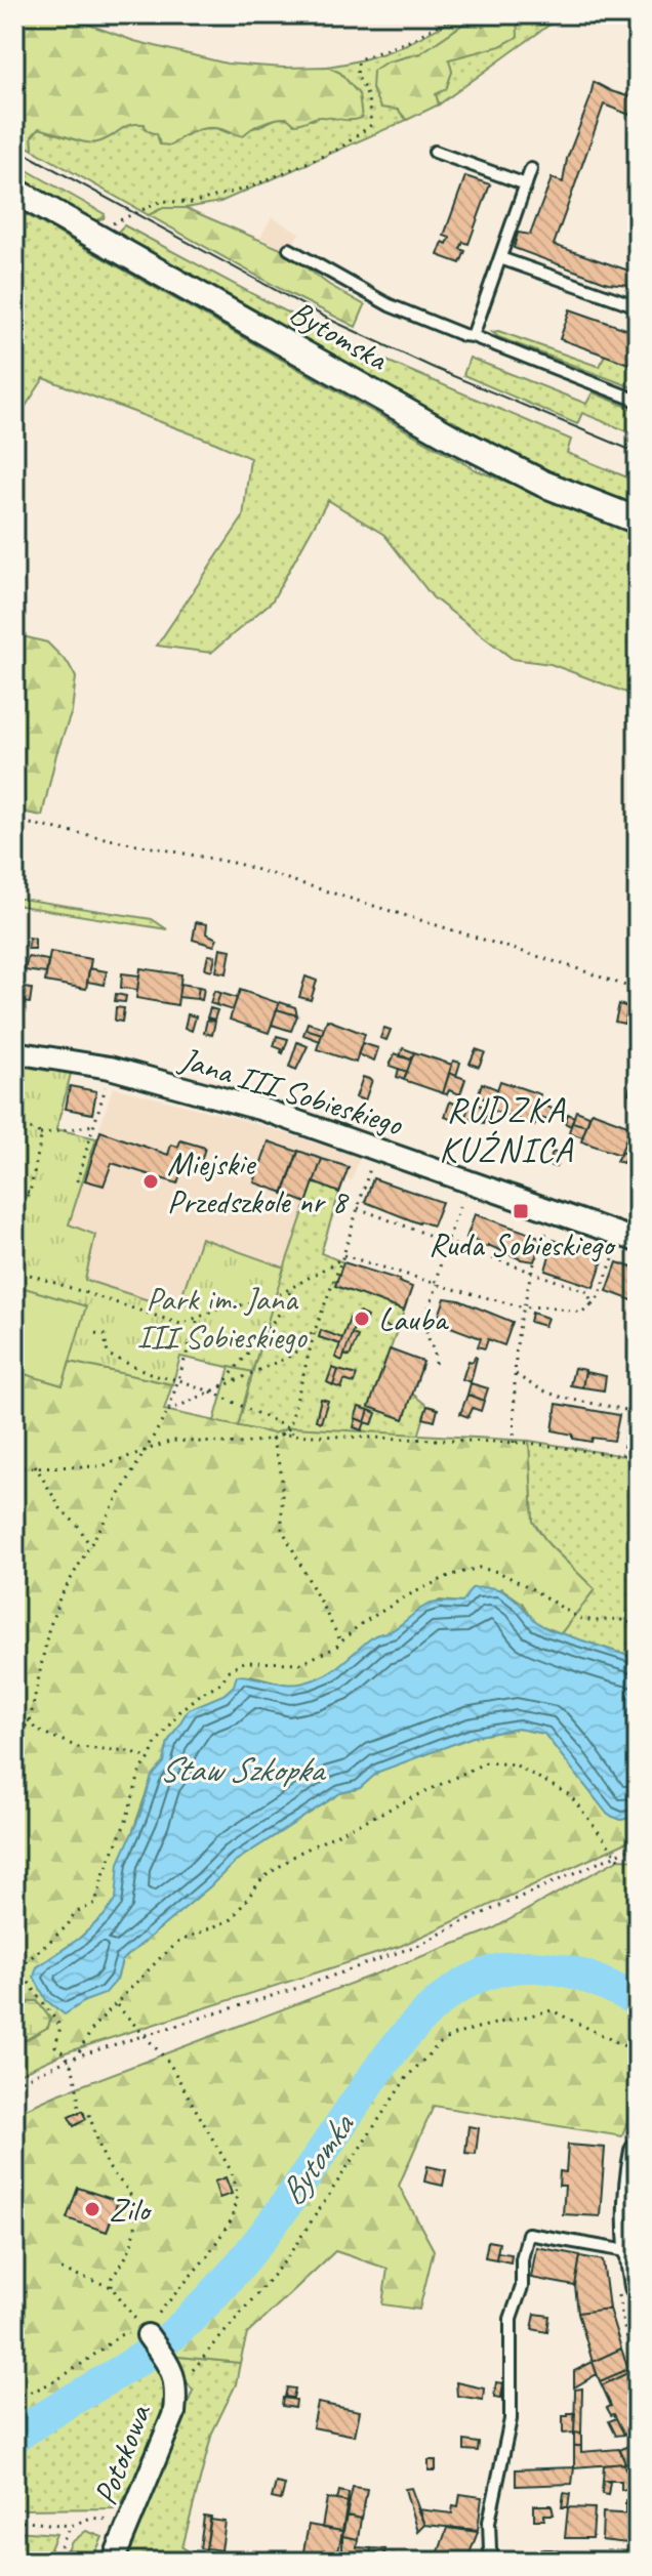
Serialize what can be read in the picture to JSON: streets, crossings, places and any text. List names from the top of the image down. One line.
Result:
{"streets":{"street":["Bytomska","Jana III Sobieskiego","Potokowa"]},"districts":["RUDZKA KUŹNICA"],"water":["Staw Szkopka","Bytomka"],"parks":["Park im. Jana III Sobieskiego"],"places":{"other":["Miejskie Przedszkole nr 8","Lauba","Zilo"],"transit":["Ruda Sobieskiego"]}}
